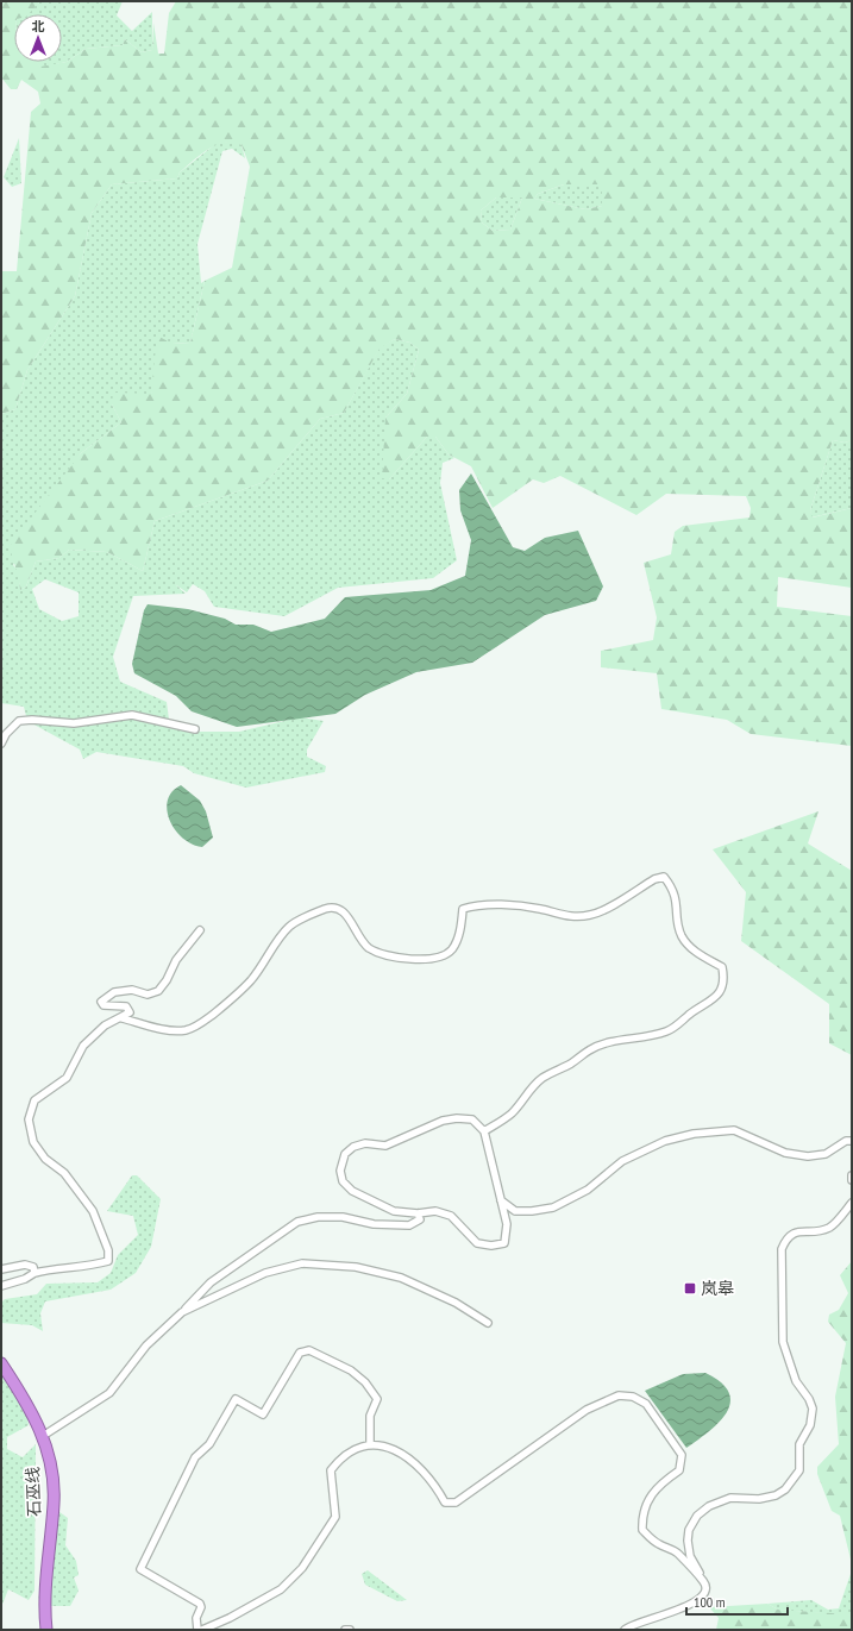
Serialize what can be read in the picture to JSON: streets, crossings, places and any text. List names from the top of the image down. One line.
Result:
{"streets":{"highway":["石巫线"]},"places":{"transit":["岚皋"]},"scale_bar":"100 m","north":"top"}
